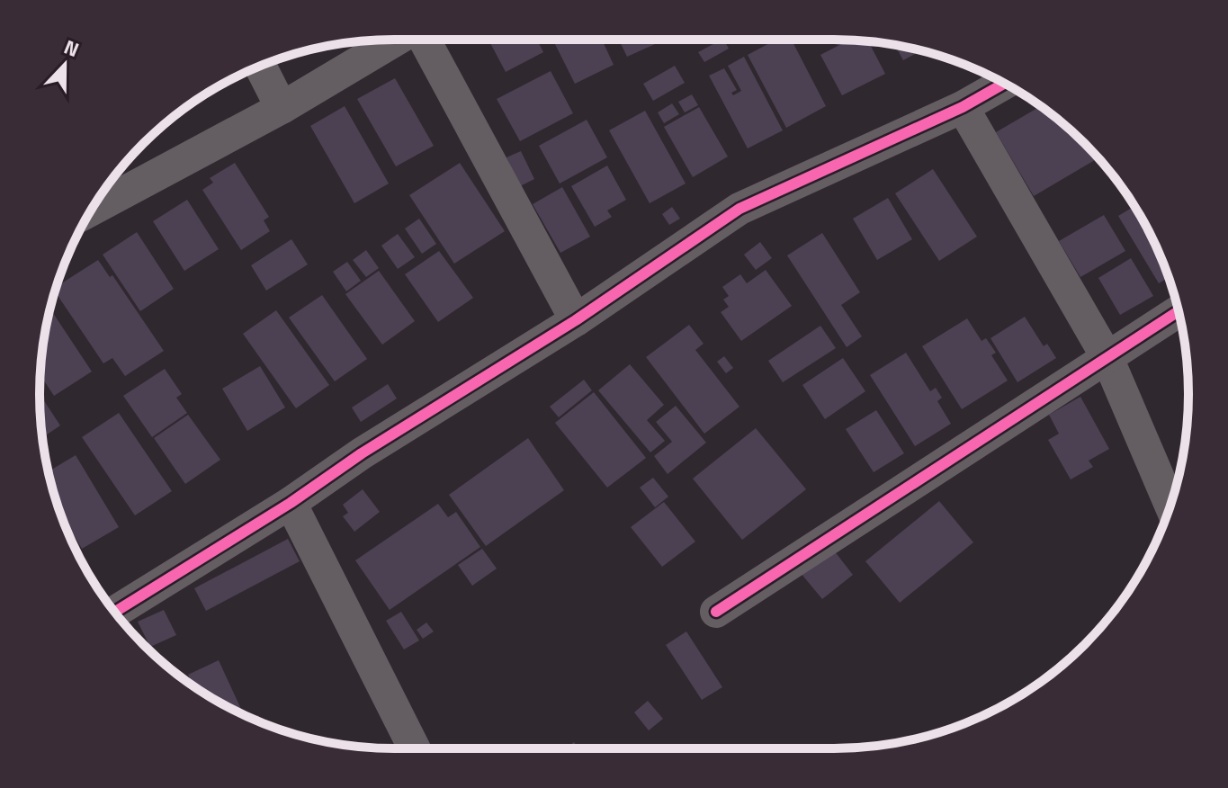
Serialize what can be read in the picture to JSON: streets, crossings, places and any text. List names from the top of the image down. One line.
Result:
{"north":"top"}
